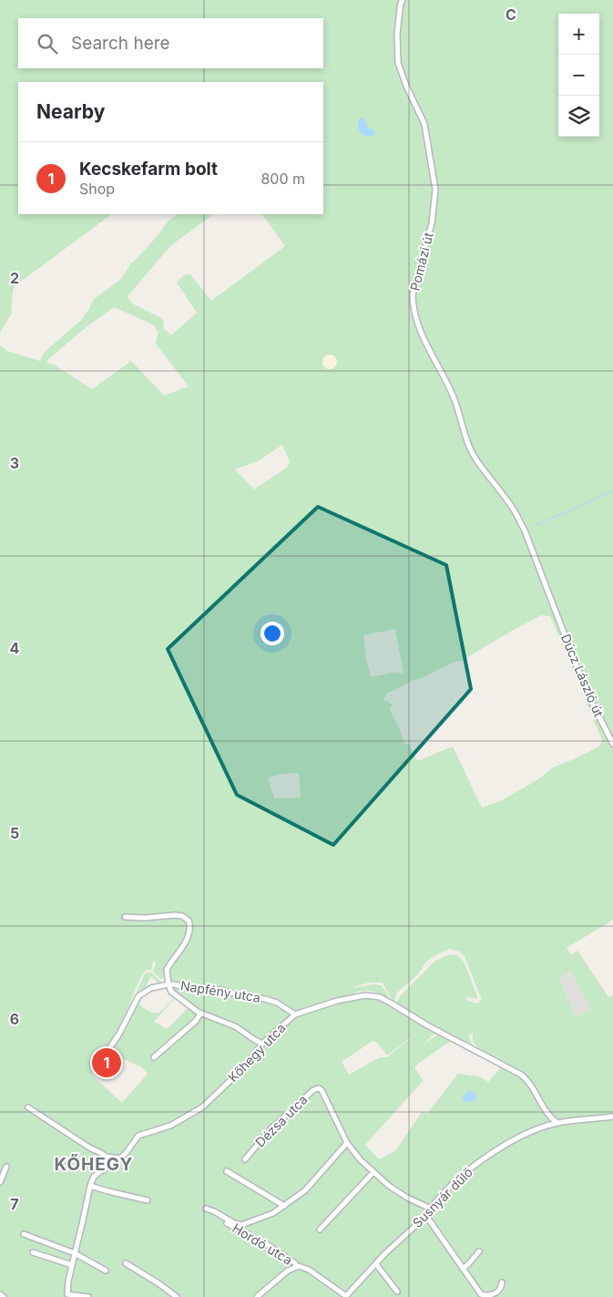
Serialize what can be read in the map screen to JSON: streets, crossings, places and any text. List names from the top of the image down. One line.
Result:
{"streets":{"street":["Pomázi út","Dúcz László út","Napfény utca","Kőhegy utca","Dézsa utca","Susnyár dűlő","Hordó utca"]},"crossings":[["Pomázi út","Dúcz László út"],["Napfény utca","Kőhegy utca"],["Kőhegy utca","Susnyár dűlő"],["Susnyár dűlő","Hordó utca"]],"districts":["KŐHEGY"],"page":{"map_buttons":["+","−"],"search":"Search here","heading":"Nearby","list":[{"mark":"1","name":"Kecskefarm bolt","note":"Shop","value":"800 m"}],"pins":"1"},"grid":{"columns":["C"],"rows":["2","3","4","5","6","7"]}}
